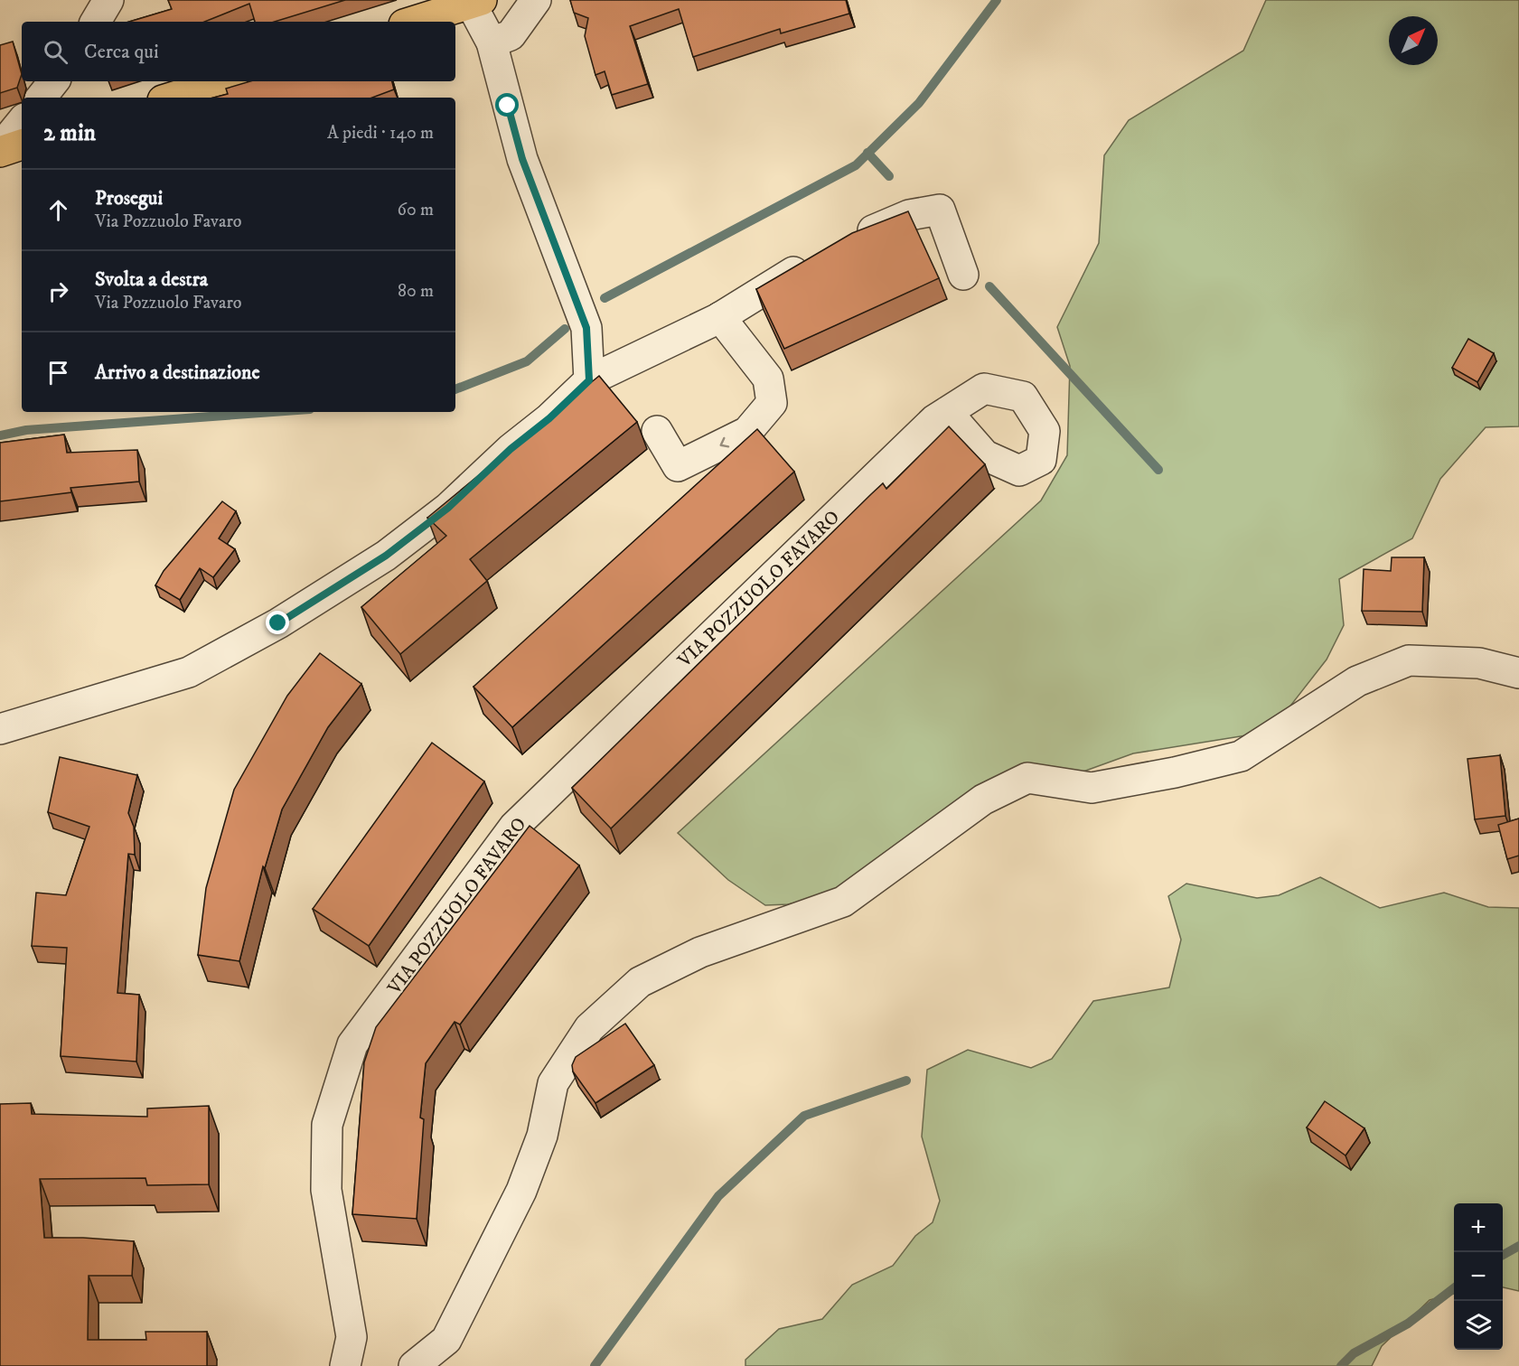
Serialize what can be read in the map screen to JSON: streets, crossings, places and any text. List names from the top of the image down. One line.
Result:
{"streets":{"street":["VIA POZZUOLO FAVARO"]},"north":"top right","page":{"search":"Cerca qui","heading":["2 min","A piedi · 140 m"],"list":[["Prosegui","Via Pozzuolo Favaro","60 m"],["Svolta a destra","Via Pozzuolo Favaro","80 m"],"Arrivo a destinazione"],"map_buttons":["+","−"]}}
